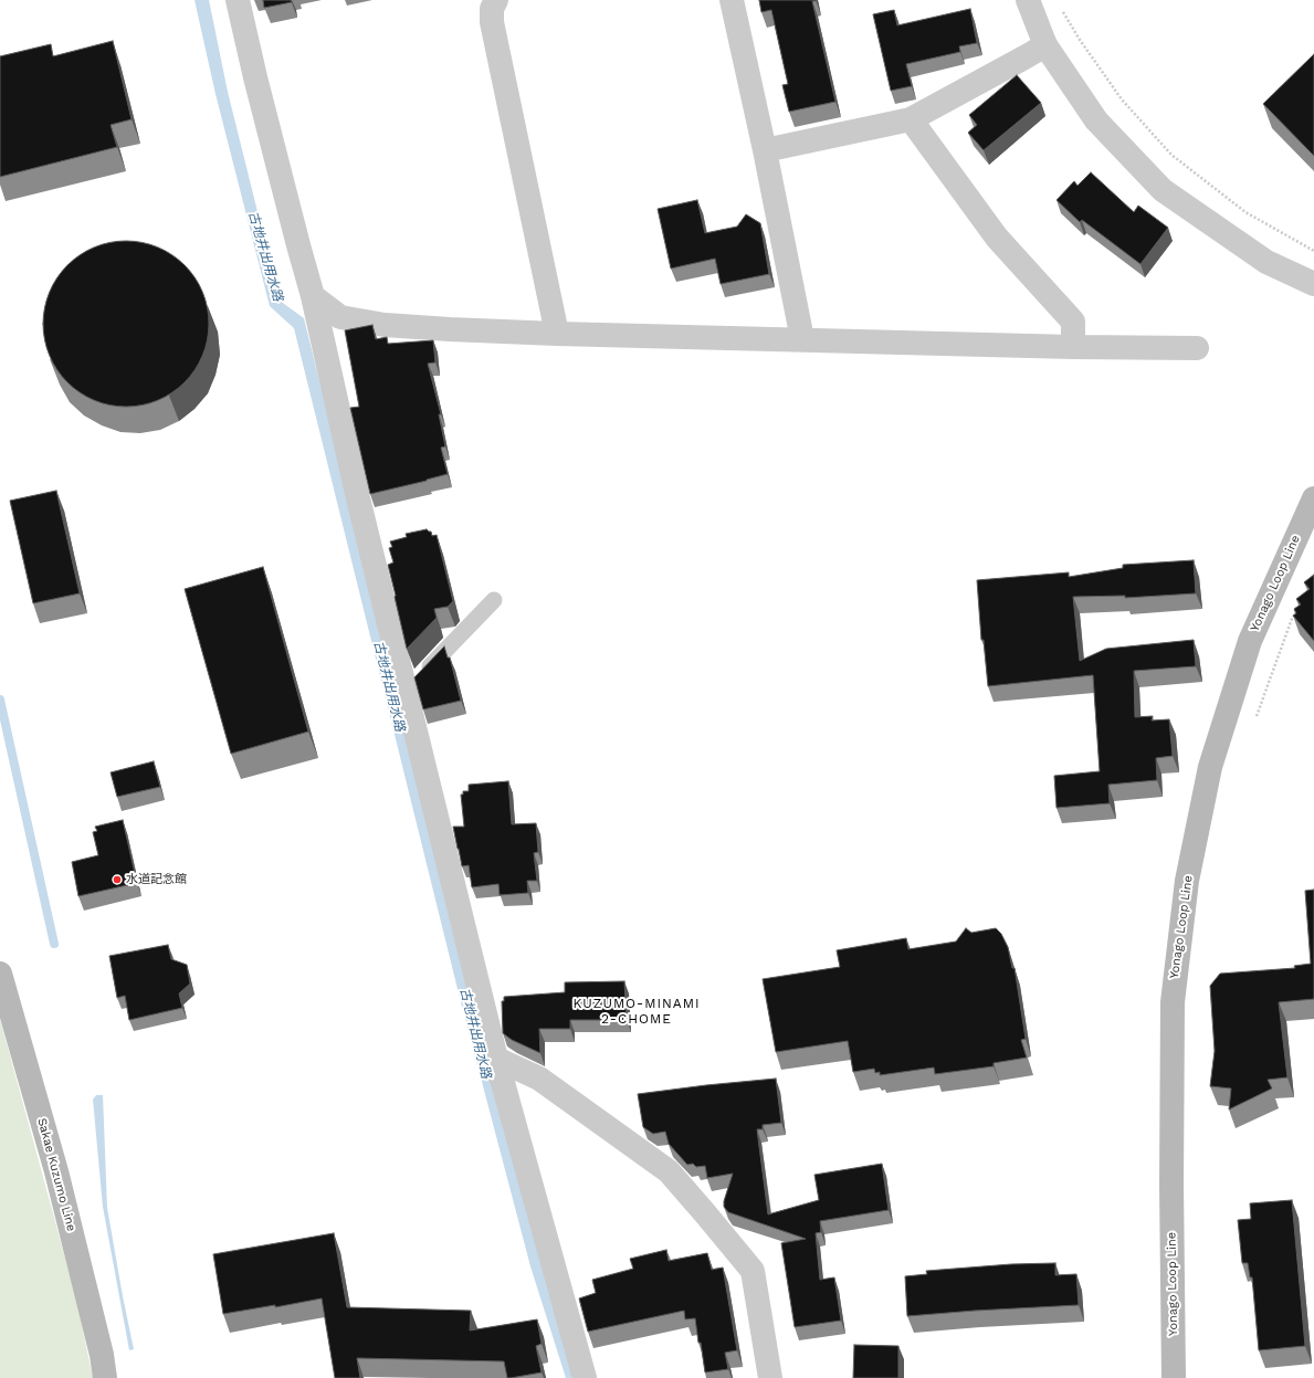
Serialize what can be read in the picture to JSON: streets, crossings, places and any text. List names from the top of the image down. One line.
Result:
{"streets":{"main road":["Yonago Loop Line","Sakae Kuzumo Line"]},"districts":["KUZUMO-MINAMI 2-CHOME"],"water":["古地井出用水路"],"places":["水道記念館"]}
